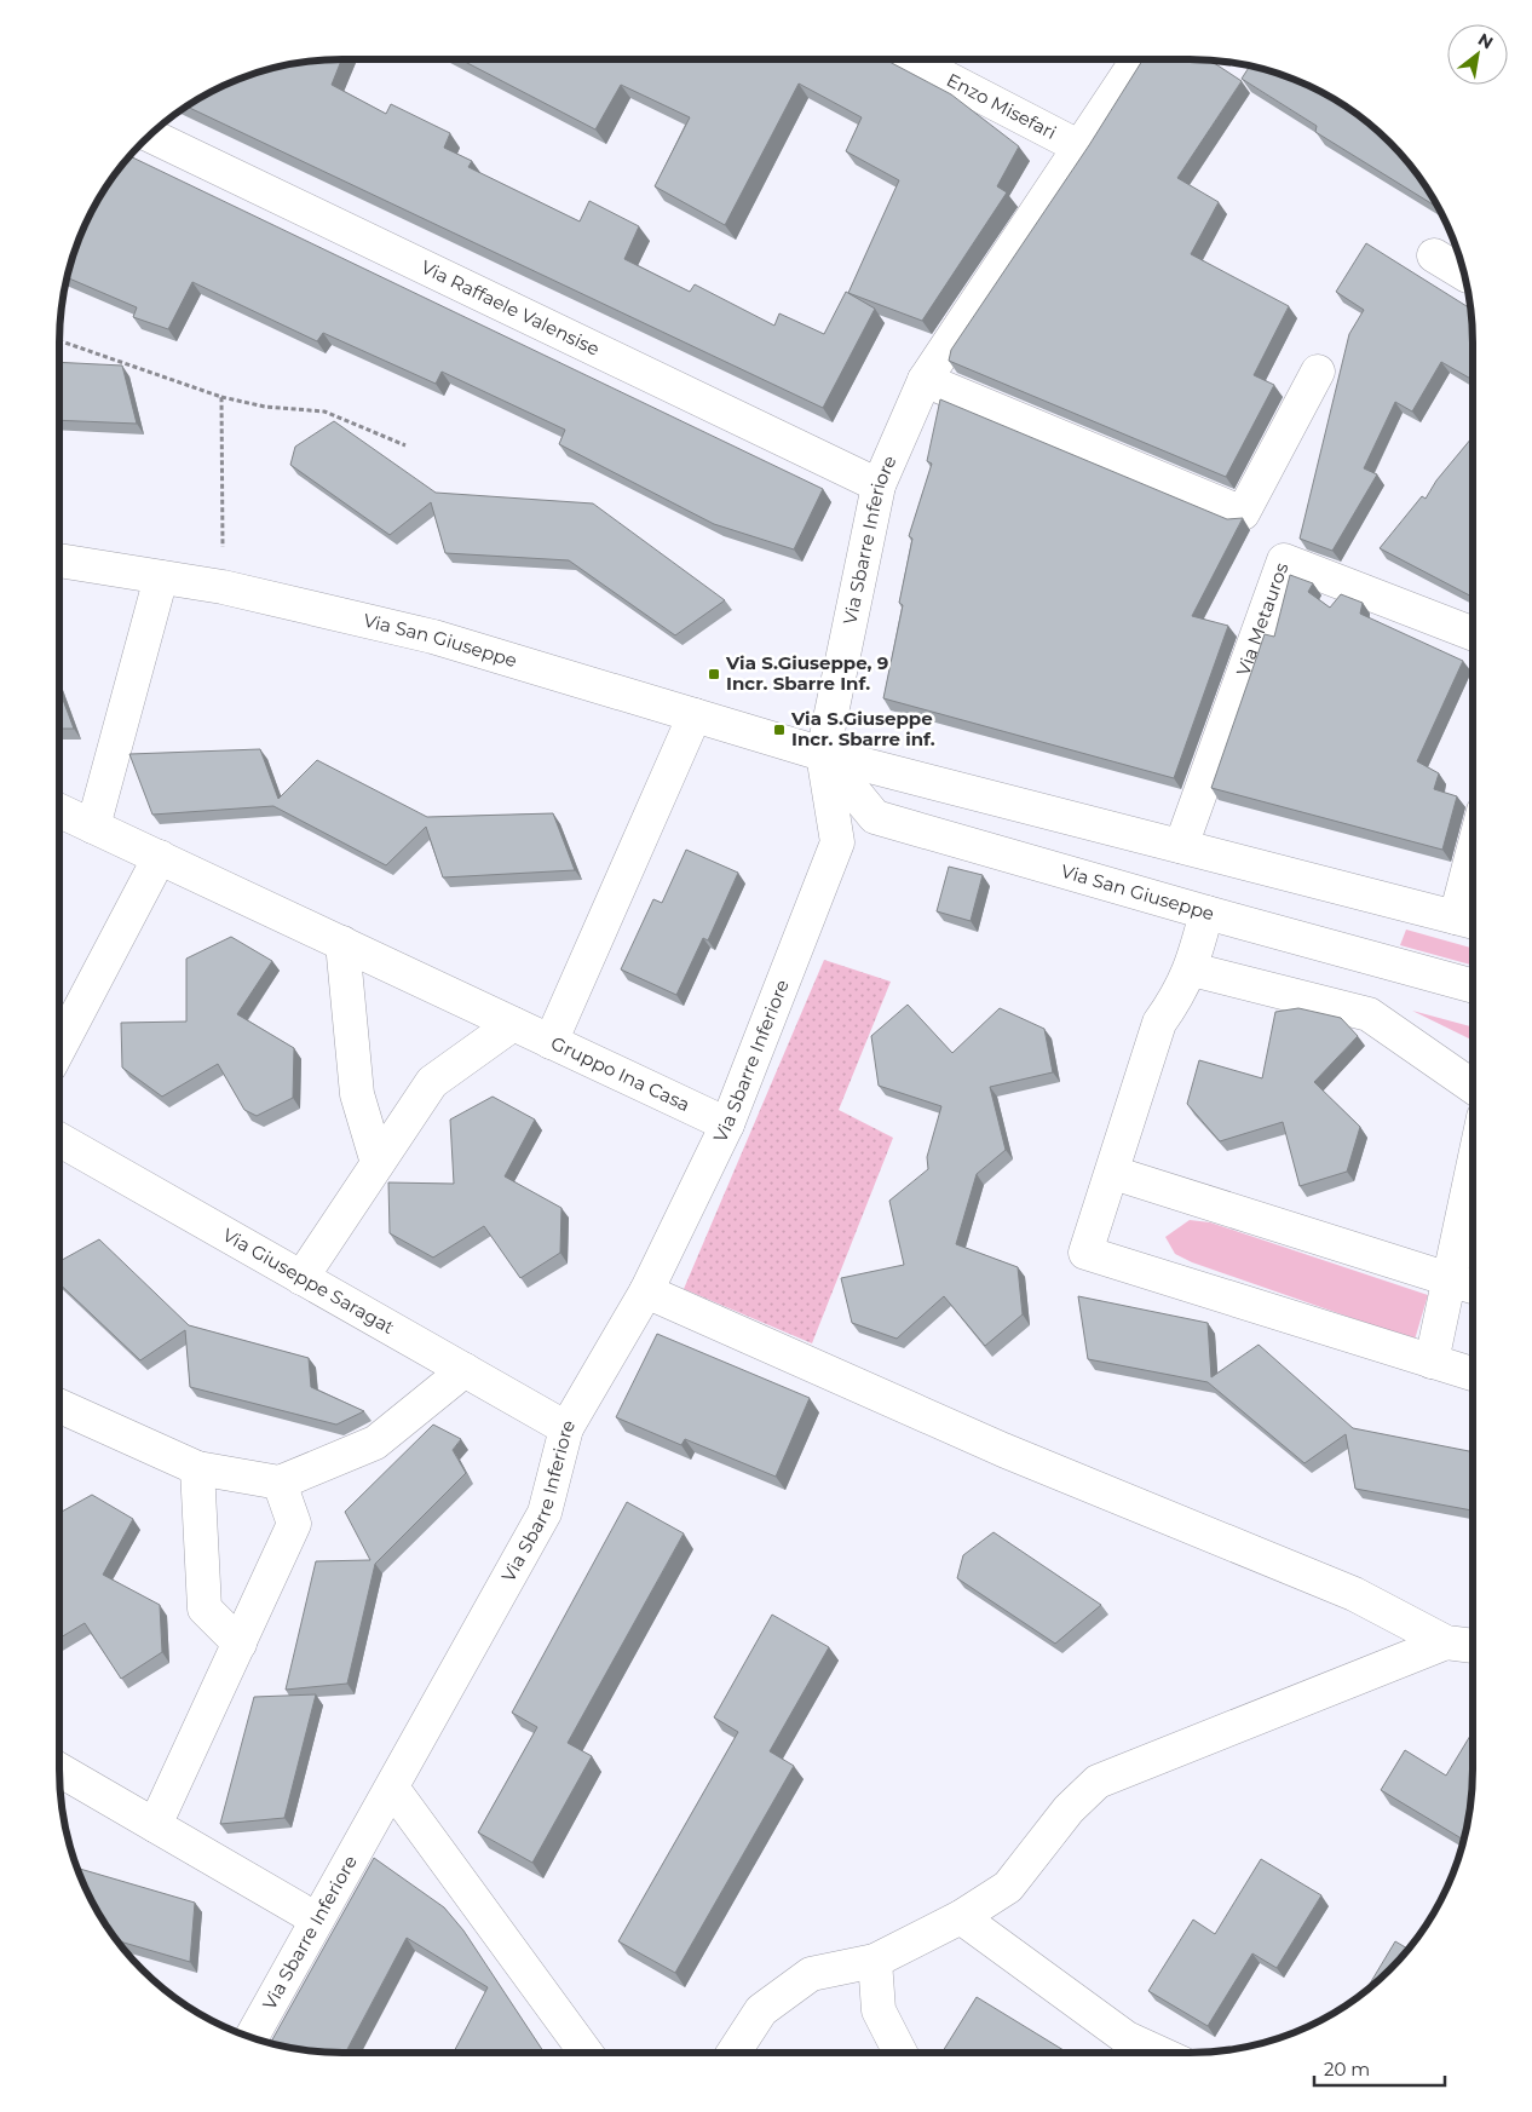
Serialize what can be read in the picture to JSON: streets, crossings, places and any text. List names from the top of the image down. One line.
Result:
{"streets":{"street":["Enzo Misefari","Via Raffaele Valensise","Via Sbarre Inferiore","Via Metauros","Via San Giuseppe","Gruppo Ina Casa","Via Giuseppe Saragat"]},"crossings":[["Enzo Misefari","Via Sbarre Inferiore"],["Via Raffaele Valensise","Via Sbarre Inferiore"],["Via Sbarre Inferiore","Via San Giuseppe"],["Via Sbarre Inferiore","Gruppo Ina Casa"],["Via Sbarre Inferiore","Via Giuseppe Saragat"],["Via Metauros","Via San Giuseppe"]],"places":{"transit":["Via S.Giuseppe, 9 Incr. Sbarre Inf.","Via S.Giuseppe Incr. Sbarre inf."]},"scale_bar":"20 m","north":"top right"}
